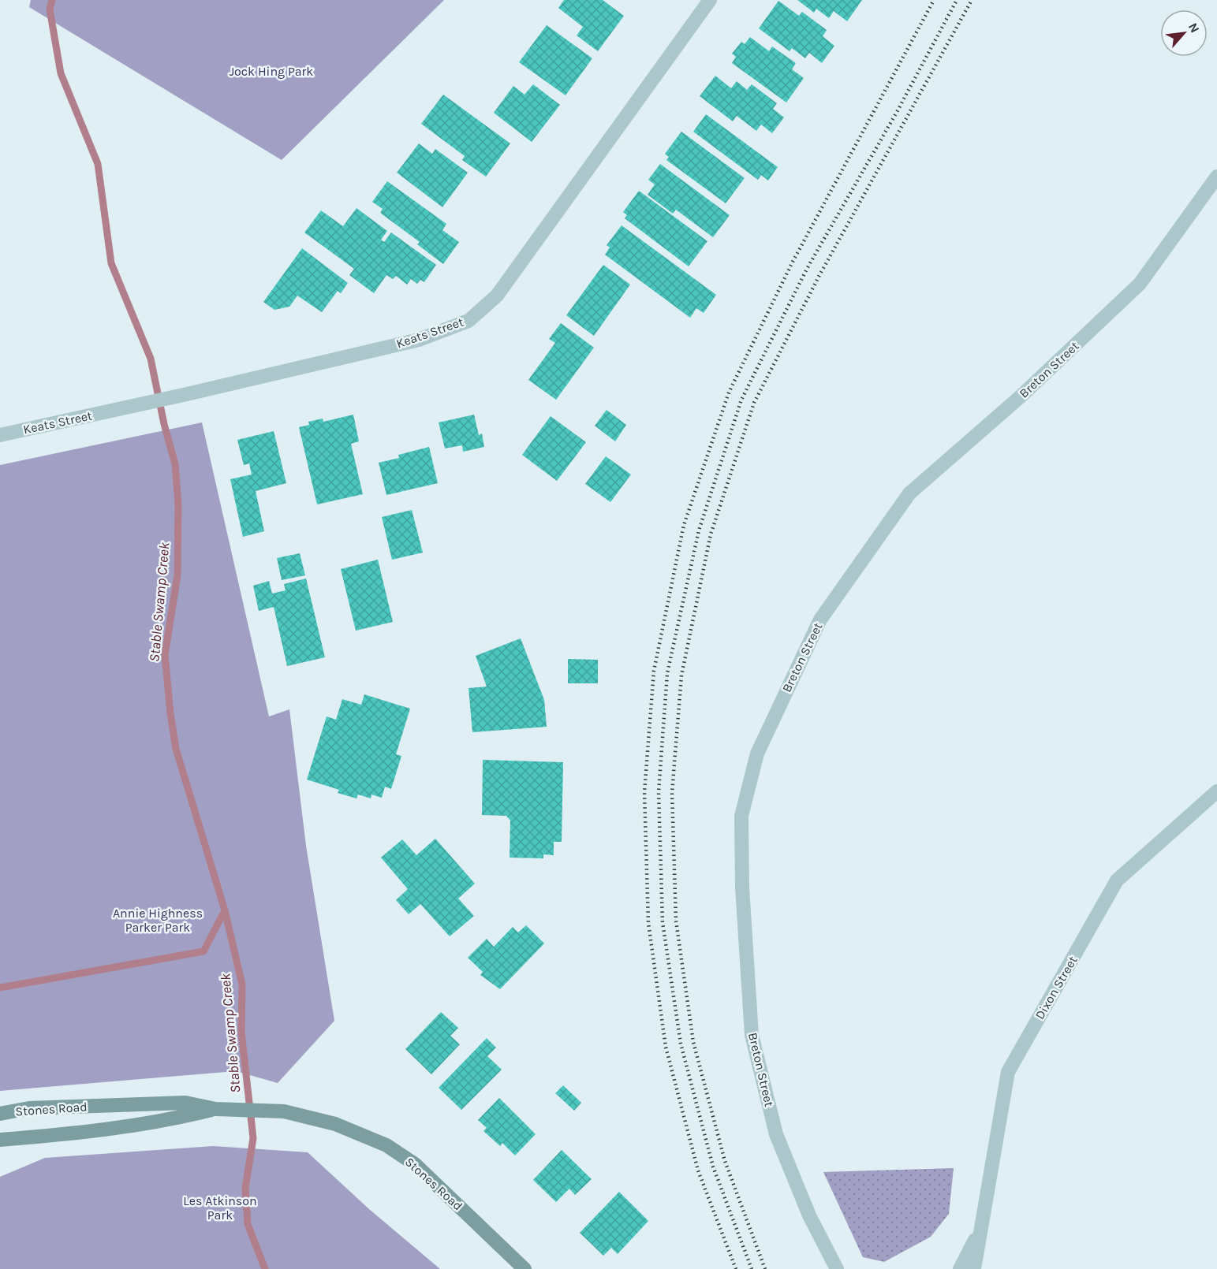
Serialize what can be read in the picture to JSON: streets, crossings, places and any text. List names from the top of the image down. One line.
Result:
{"streets":{"street":["Keats Street","Breton Street","Dixon Street","Stones Road"]},"water":["Stable Swamp Creek"],"parks":["Jock Hing Park","Annie Highness Parker Park","Les Atkinson Park"],"north":"top right"}
